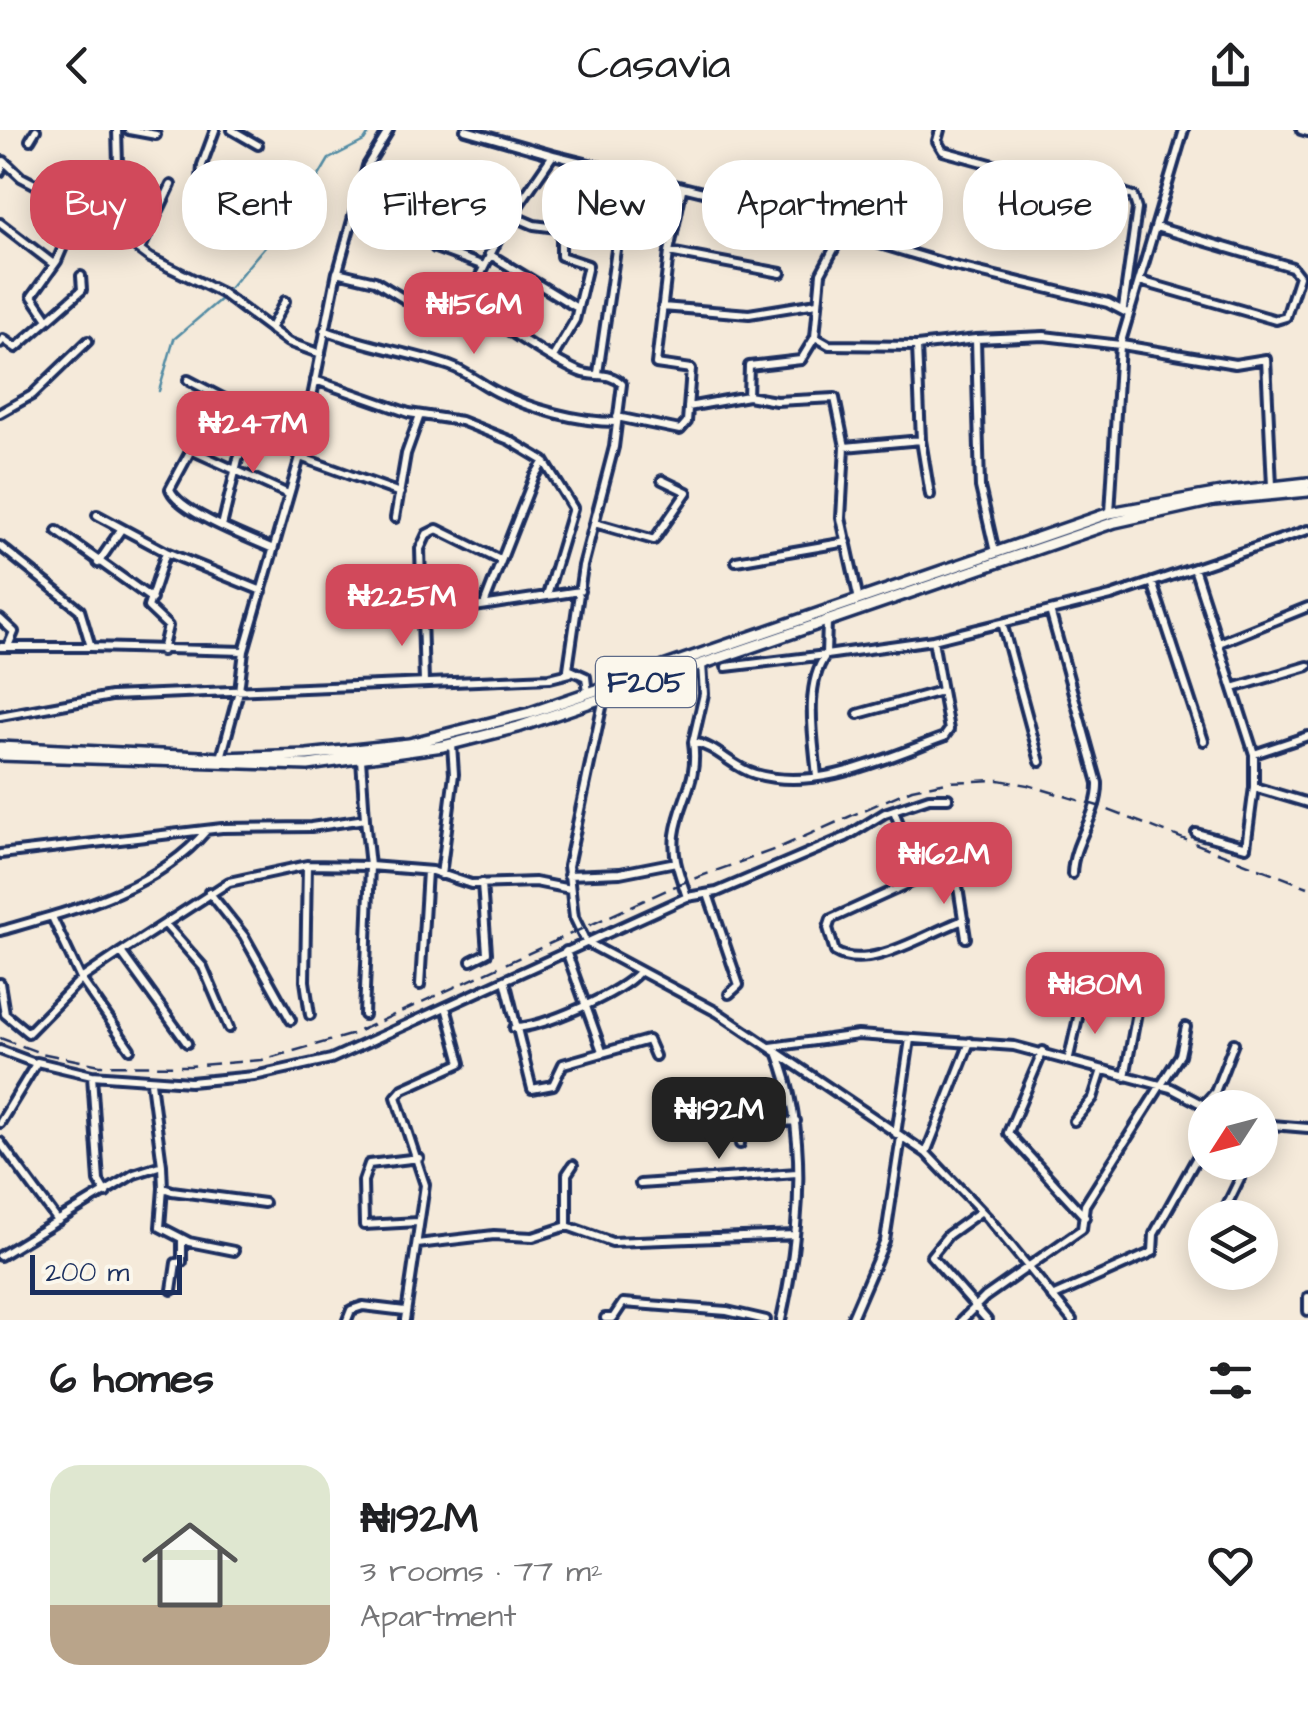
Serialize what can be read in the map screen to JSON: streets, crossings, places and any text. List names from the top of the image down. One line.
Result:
{"streets":{"main road":["F205"]},"scale_bar":"200 m","north":"bottom left","page":{"header":"Casavia","chip":["Buy","Rent","Filters","New","Apartment","House"],"price":["₦156M","₦247M","₦225M","₦162M","₦180M","₦192M"],"scale":"200 m","heading":"6 homes","list":[{"name":"₦192M","note":"3 rooms · 77 m² · Apartment"}]}}
